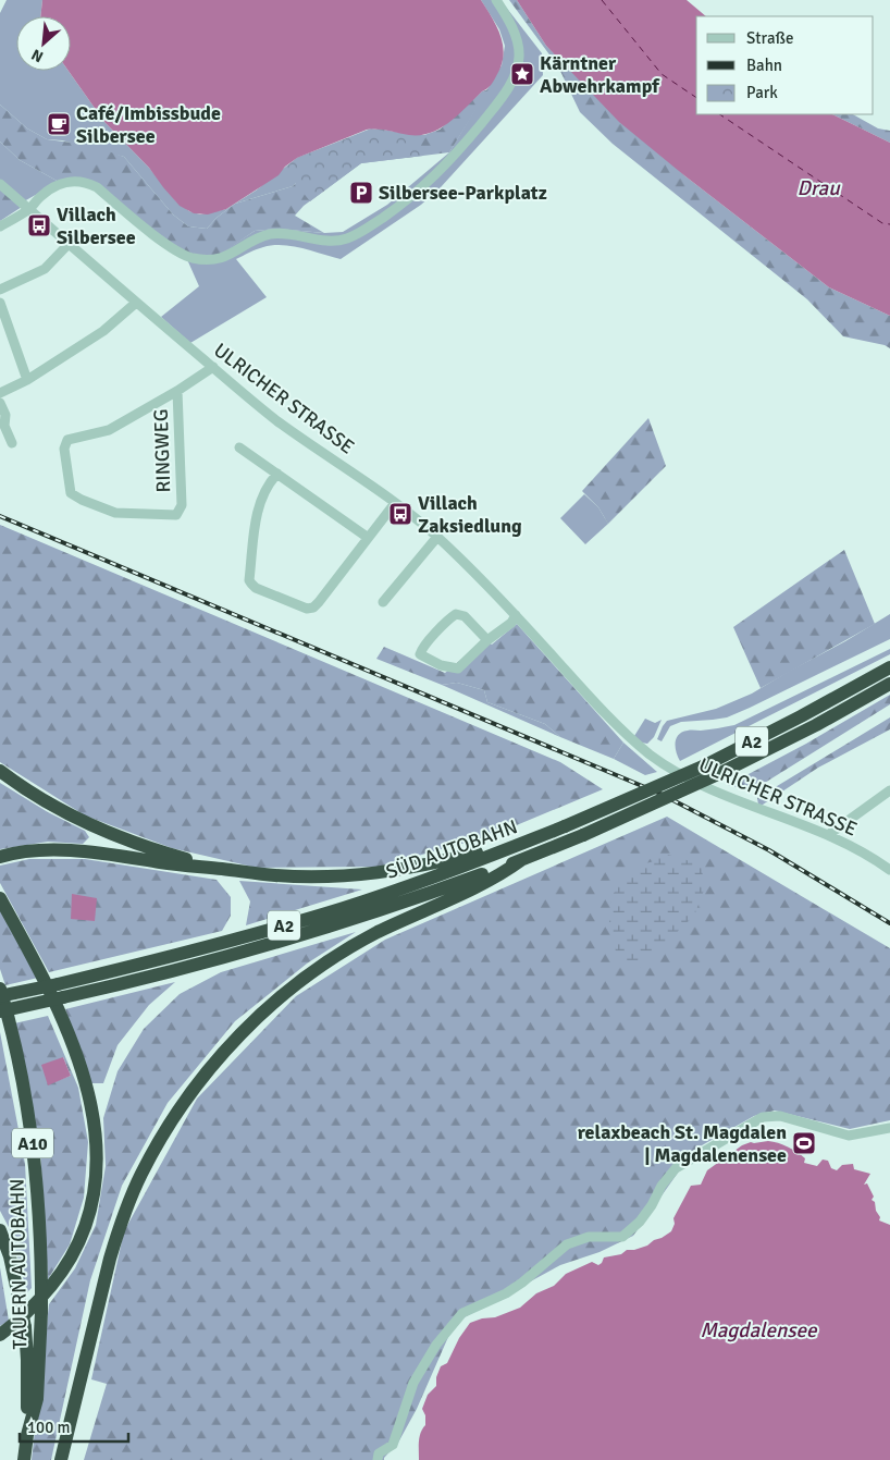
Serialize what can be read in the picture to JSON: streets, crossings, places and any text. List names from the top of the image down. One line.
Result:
{"streets":{"highway":["A2","SÜD AUTOBAHN","A10","TAUERN AUTOBAHN"],"street":["ULRICHER STRASSE","RINGWEG"]},"crossings":[["ULRICHER STRASSE","RINGWEG"],["SÜD AUTOBAHN","TAUERN AUTOBAHN"]],"water":["Drau","Magdalensee"],"places":{"place":["Kärntner Abwehrkampf"],"cafe":["Café/Imbissbude Silbersee"],"parking":["Silbersee-Parkplatz"],"bus stop":["Villach Silbersee","Villach Zaksiedlung"],"sports":["relaxbeach St. Magdalen | Magdalenensee"]},"legend":["Straße","Bahn","Park"],"scale_bar":"100 m","north":"bottom left"}
